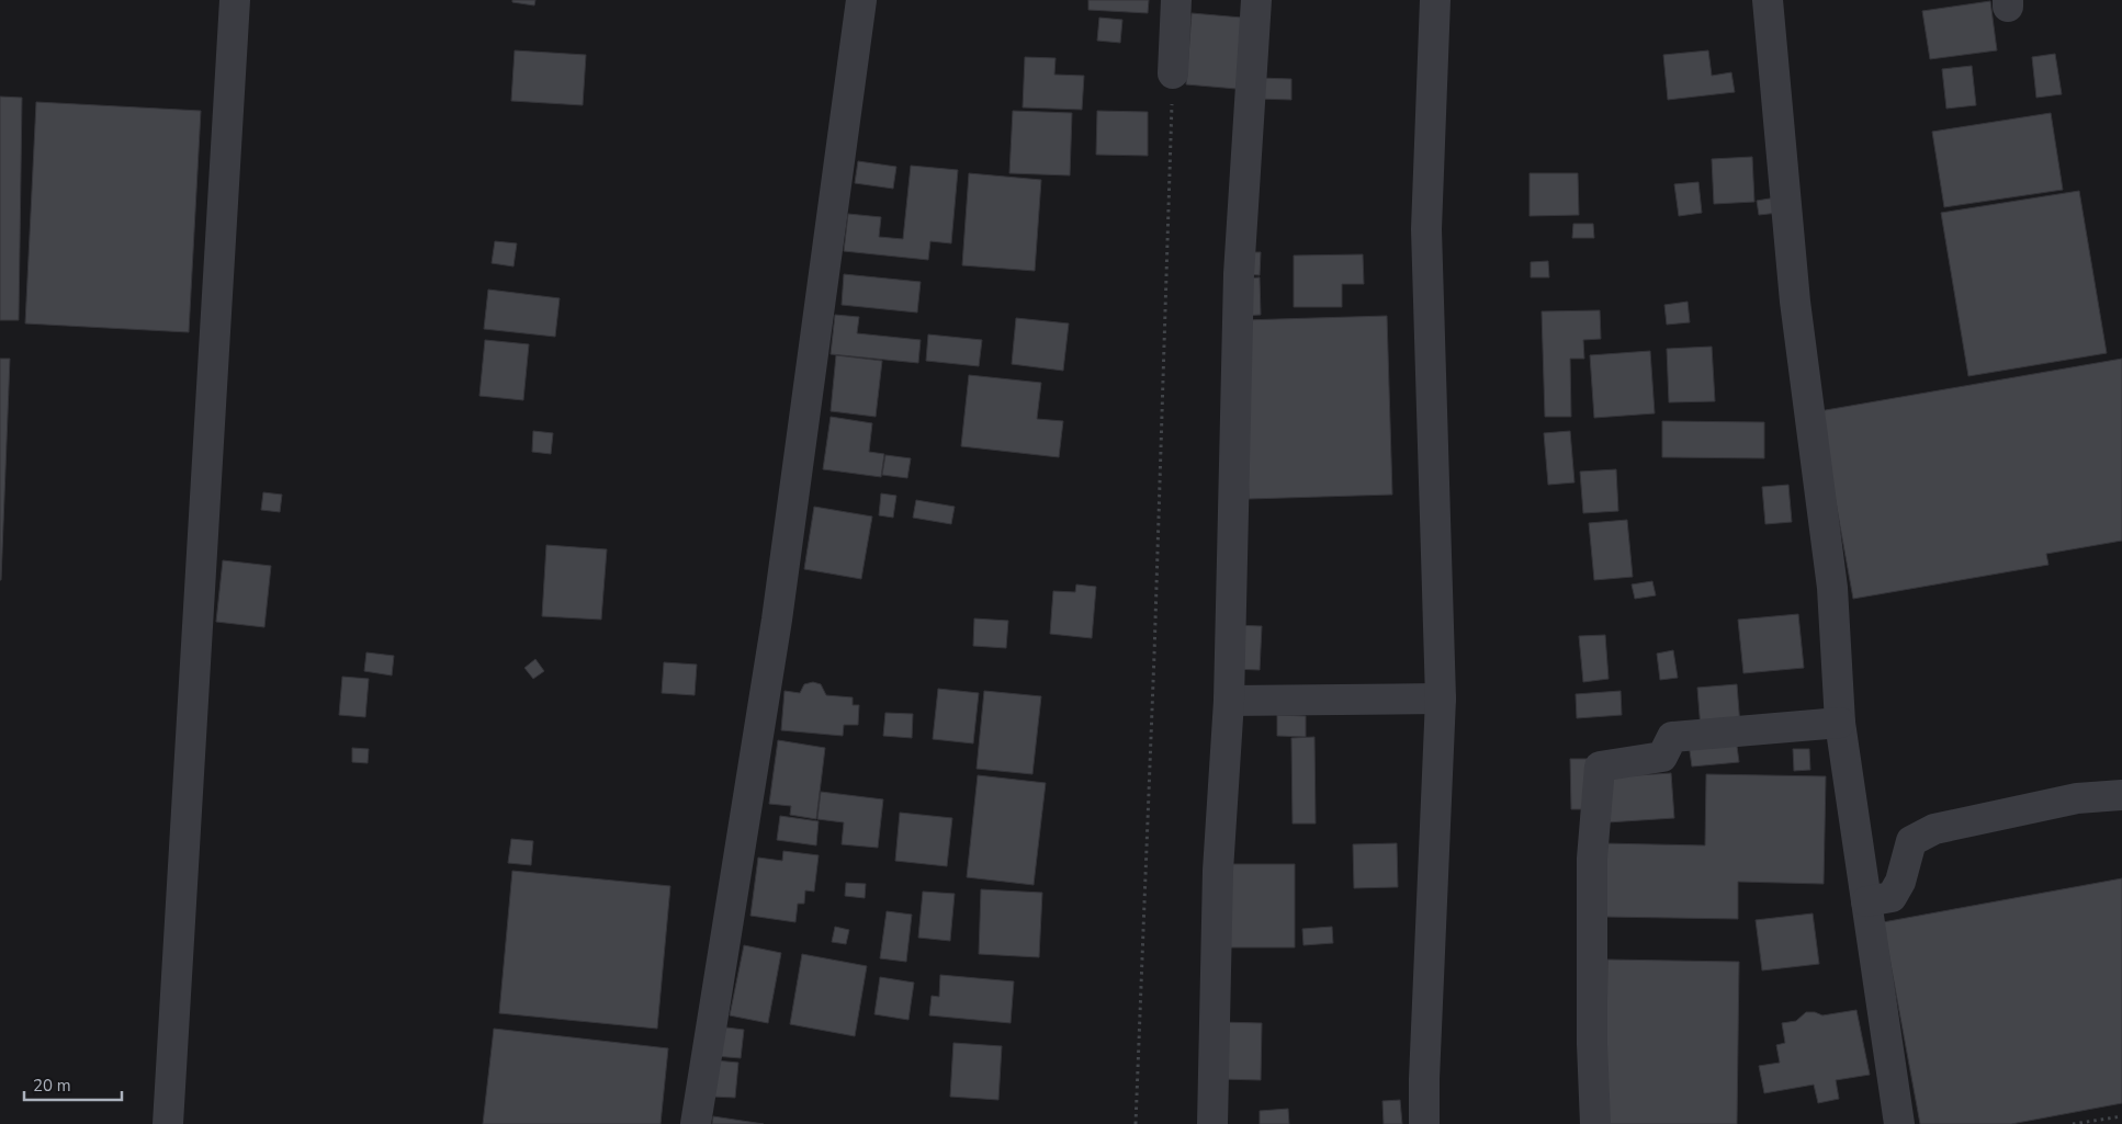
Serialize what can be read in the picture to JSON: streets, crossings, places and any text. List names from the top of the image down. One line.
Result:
{"scale_bar":"20 m"}
